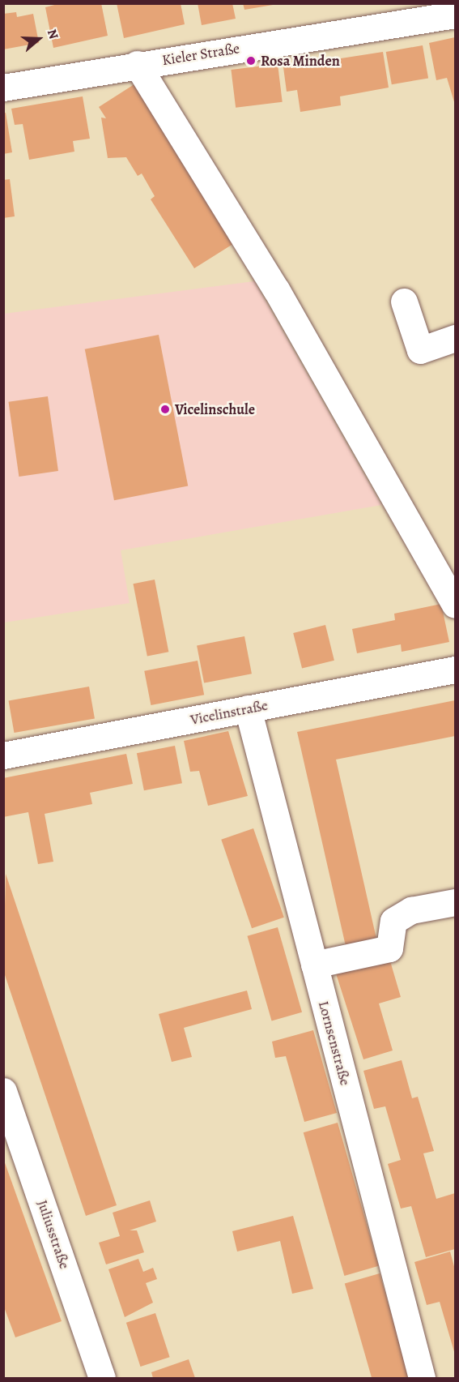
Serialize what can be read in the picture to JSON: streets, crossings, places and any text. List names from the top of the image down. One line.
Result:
{"streets":{"street":["Kieler Straße","Vicelinstraße","Lornsenstraße","Juliusstraße"]},"crossings":[["Vicelinstraße","Lornsenstraße"]],"places":["Rosa Minden","Vicelinschule"],"north":"right"}
